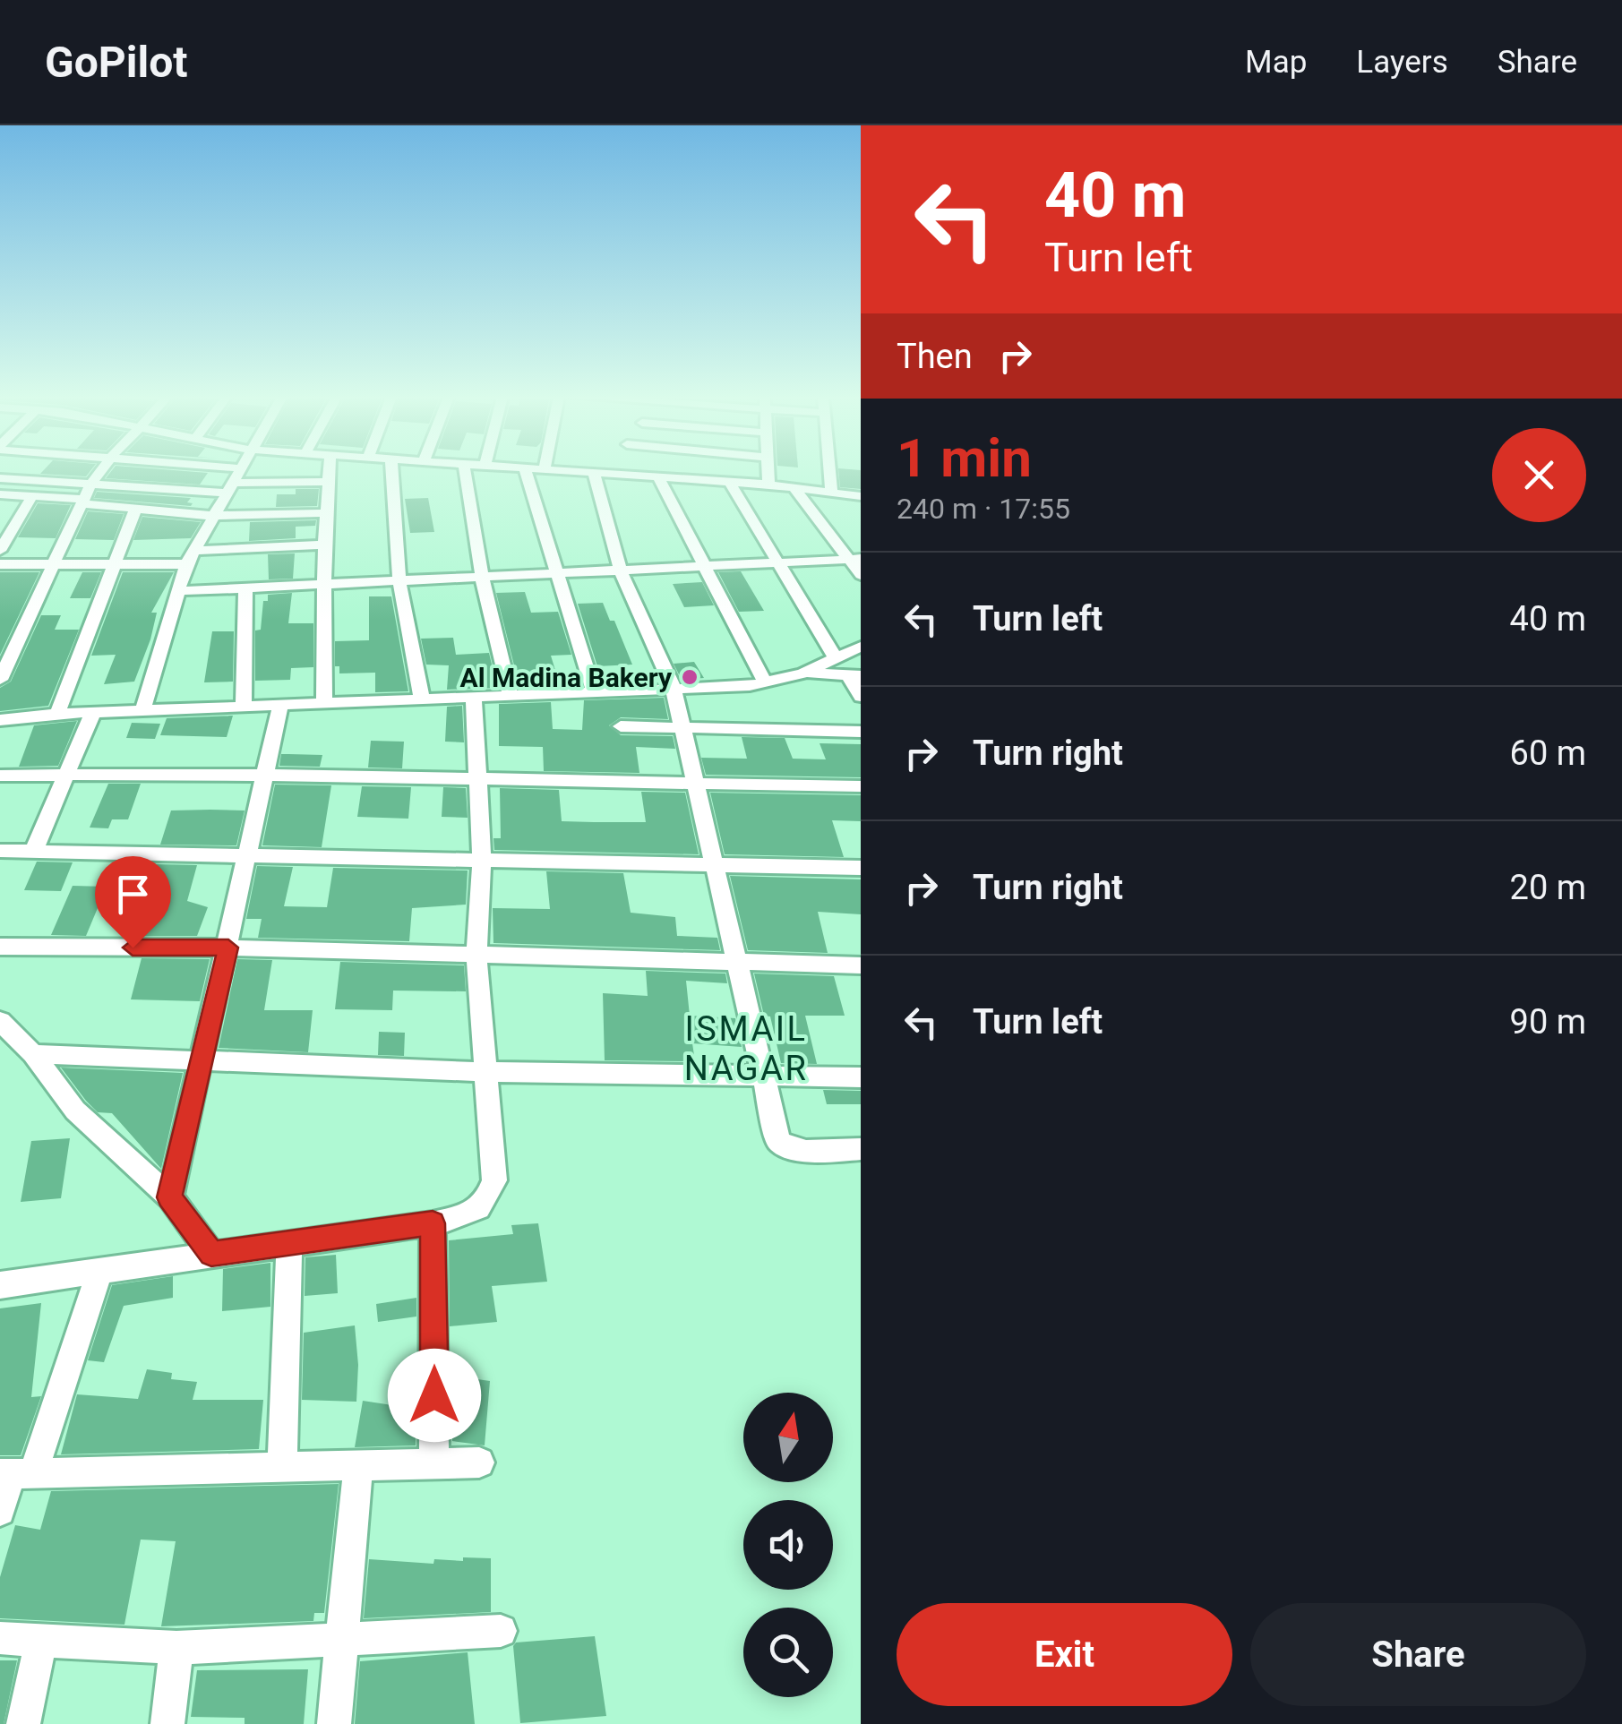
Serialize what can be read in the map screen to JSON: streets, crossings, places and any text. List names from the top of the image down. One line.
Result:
{"districts":["ISMAIL NAGAR"],"places":["Al Madina Bakery"],"north":"top","page":{"header":"GoPilot","nav":["Map","Layers","Share"],"turn":["40 m","Turn left"],"then":"Then","heading":["1 min","240 m · 17:55"],"list":[{"name":"Turn left","value":"40 m"},{"name":"Turn right","value":"60 m"},{"name":"Turn right","value":"20 m"},{"name":"Turn left","value":"90 m"}],"buttons":["Exit","Share"]}}
